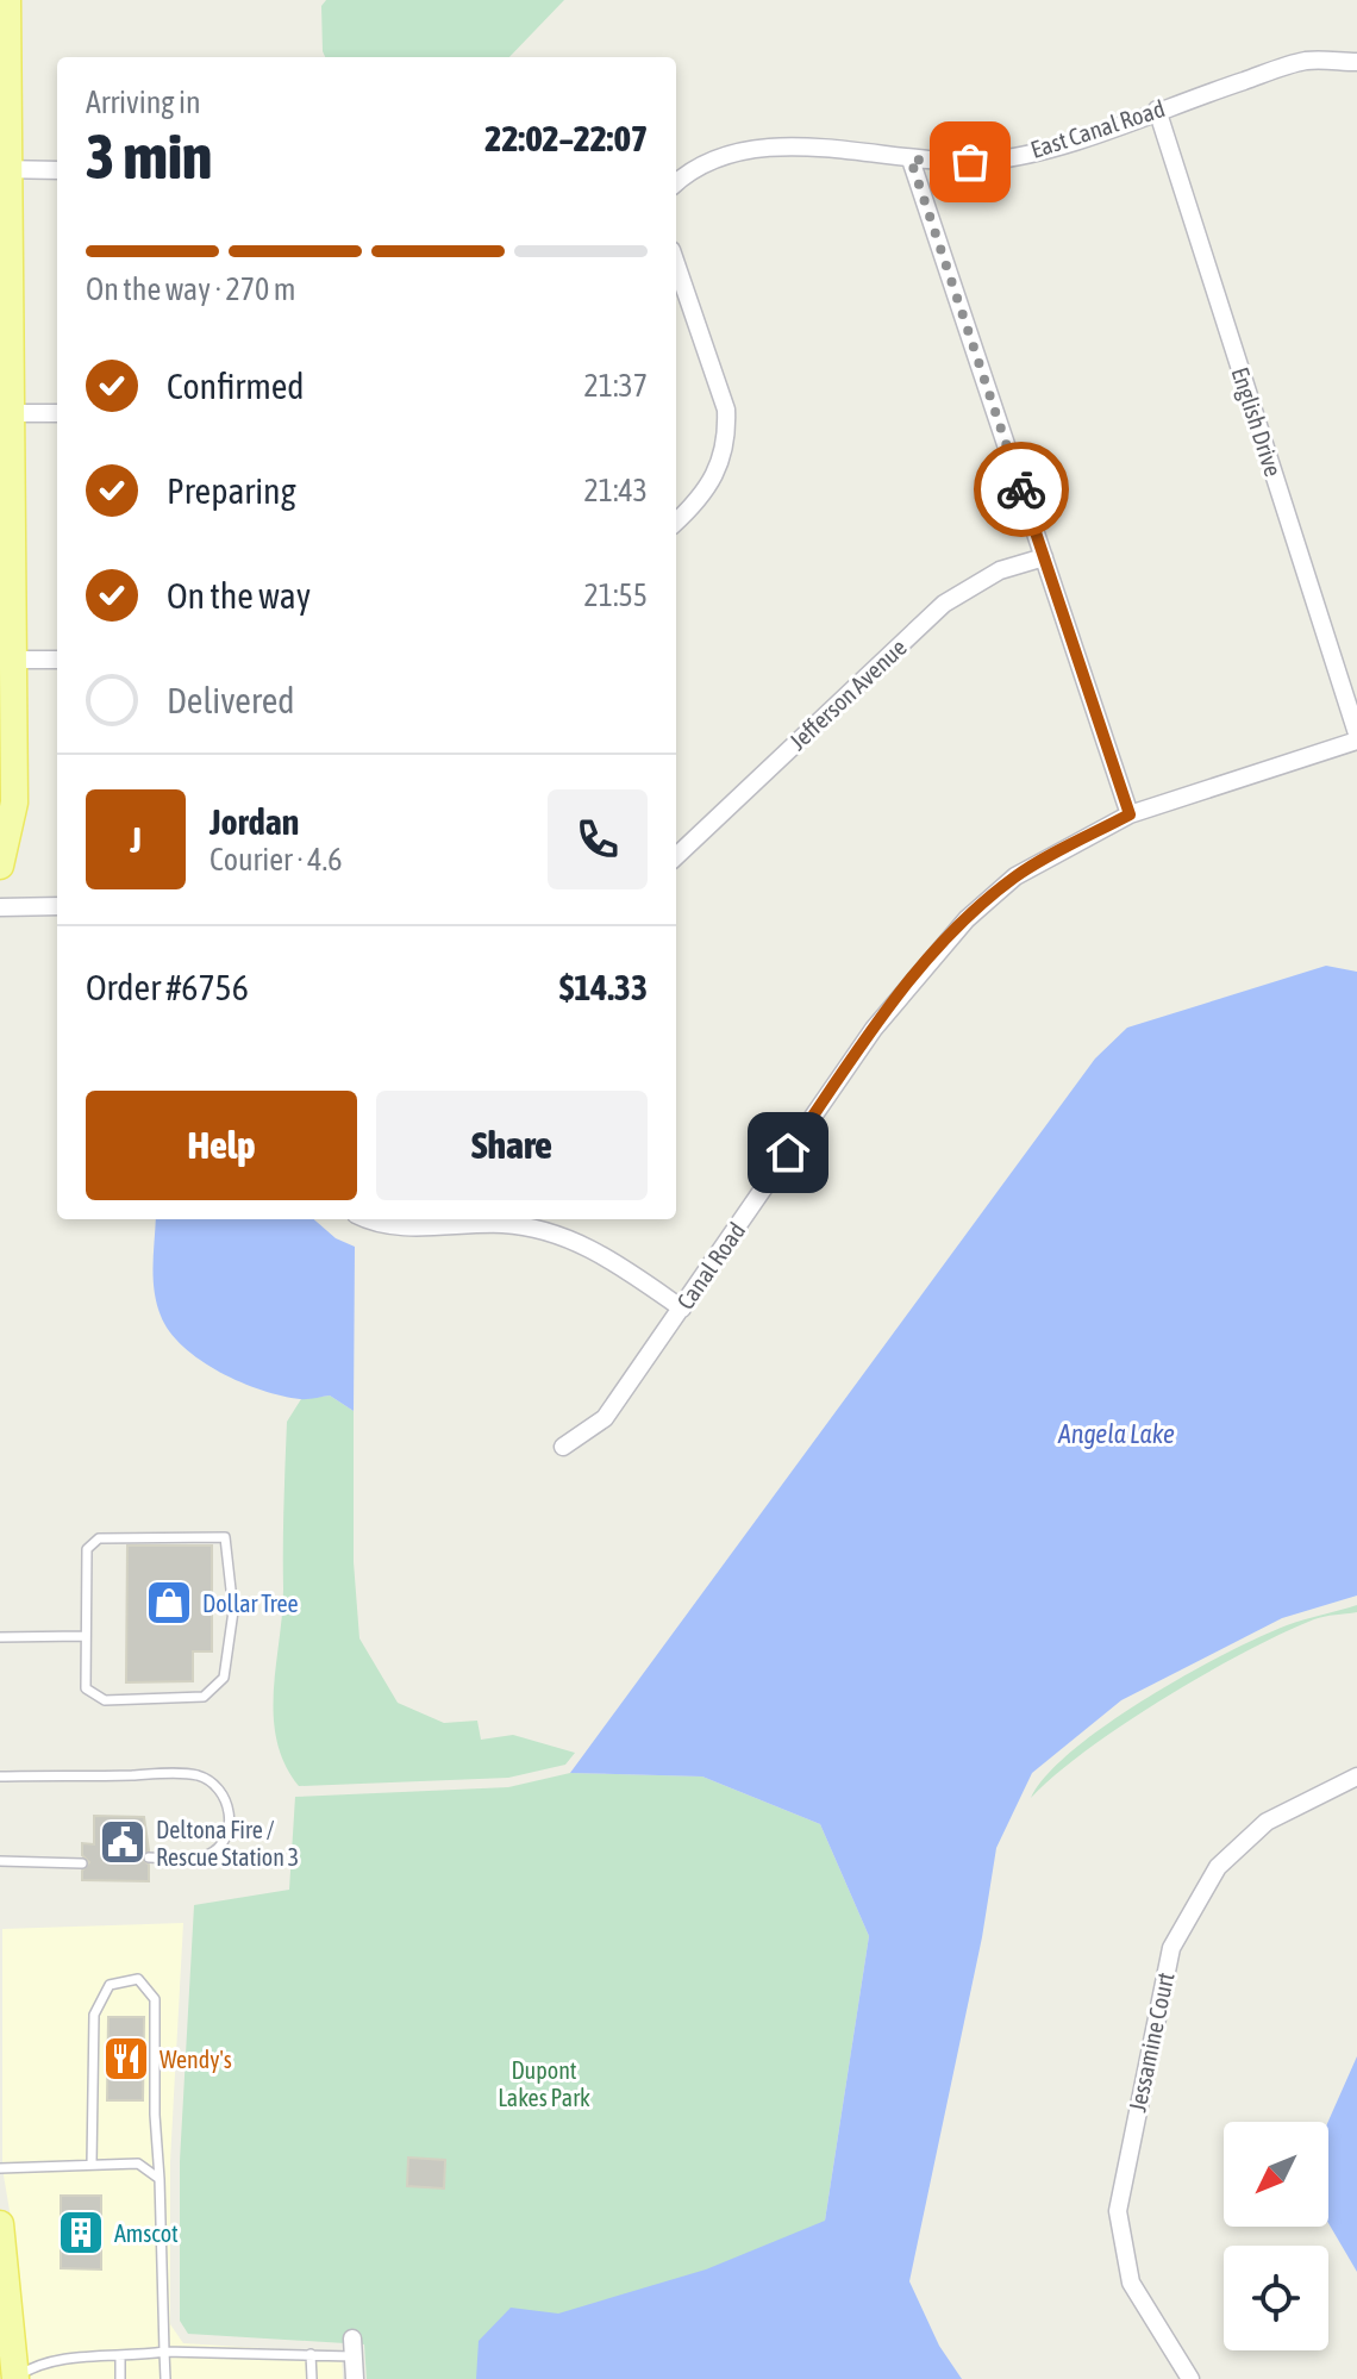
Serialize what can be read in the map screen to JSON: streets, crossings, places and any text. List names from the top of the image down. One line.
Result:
{"streets":{"street":["East Canal Road","English Drive","Jefferson Avenue","Canal Road","Jessamine Court"]},"crossings":[["East Canal Road","English Drive"],["English Drive","Canal Road"]],"water":["Angela Lake"],"parks":["Dupont Lakes Park"],"places":{"shop":["Dollar Tree"],"public building":["Deltona Fire / Rescue Station 3"],"restaurant":["Wendy's"],"building":["Amscot"]},"north":"bottom left","page":{"heading":["3 min","Arriving in","22:02–22:07"],"panel":["Jordan","Courier · 4.6","Order #6756","$14.33"],"bar":"On the way · 270 m","list":[["Confirmed","21:37"],["Preparing","21:43"],["On the way","21:55"],"Delivered"],"round":"J","buttons":["Help","Share"]}}
